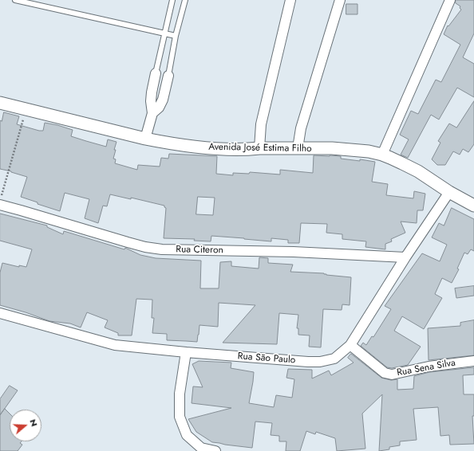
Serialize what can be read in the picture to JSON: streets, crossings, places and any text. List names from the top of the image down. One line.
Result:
{"streets":{"street":["Avenida José Estima Filho","Rua Citeron","Rua São Paulo","Rua Sena Silva"]},"crossings":[["Avenida José Estima Filho","Rua São Paulo"],["Rua Citeron","Rua São Paulo"],["Rua São Paulo","Rua Sena Silva"]],"north":"right"}
